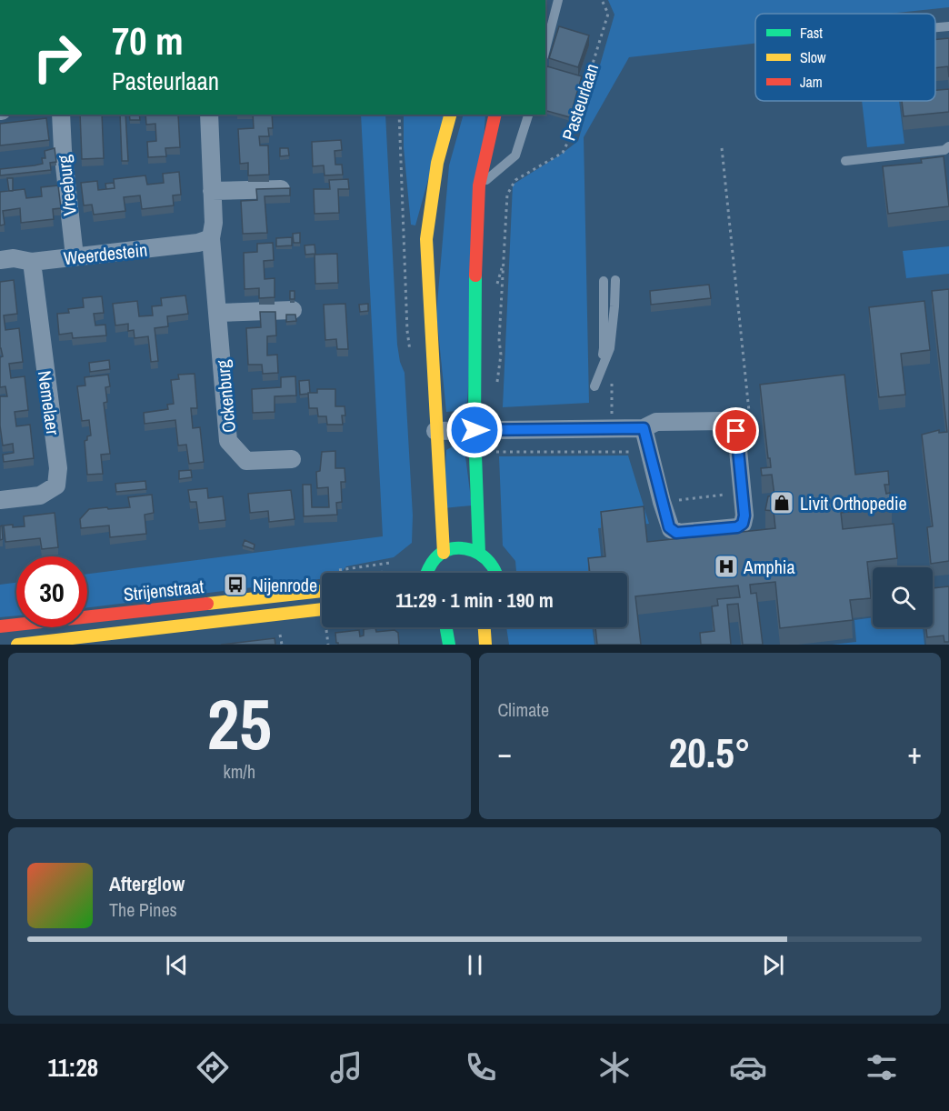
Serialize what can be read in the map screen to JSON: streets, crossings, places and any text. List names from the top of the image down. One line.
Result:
{"streets":{"main road":["Strijenstraat"],"street":["Vreeburg","Weerdestein","Ockenburg","Nemelaer"],"path":["Pasteurlaan"]},"crossings":[["Vreeburg","Weerdestein"],["Weerdestein","Ockenburg"],["Weerdestein","Nemelaer"]],"places":{"shop":["Livit Orthopedie"],"hospital":["Amphia"],"bus stop":["Nijenrode"]},"legend":["Fast","Slow","Jam"],"page":{"turn":["70 m","Pasteurlaan"],"limit":"30","trip":"11:29 · 1 min · 190 m","tile":[["25","km/h"],"Climate"],"heat":["−","20.5°","+"],"song":["Afterglow","The Pines"],"tabs":"11:28"}}
